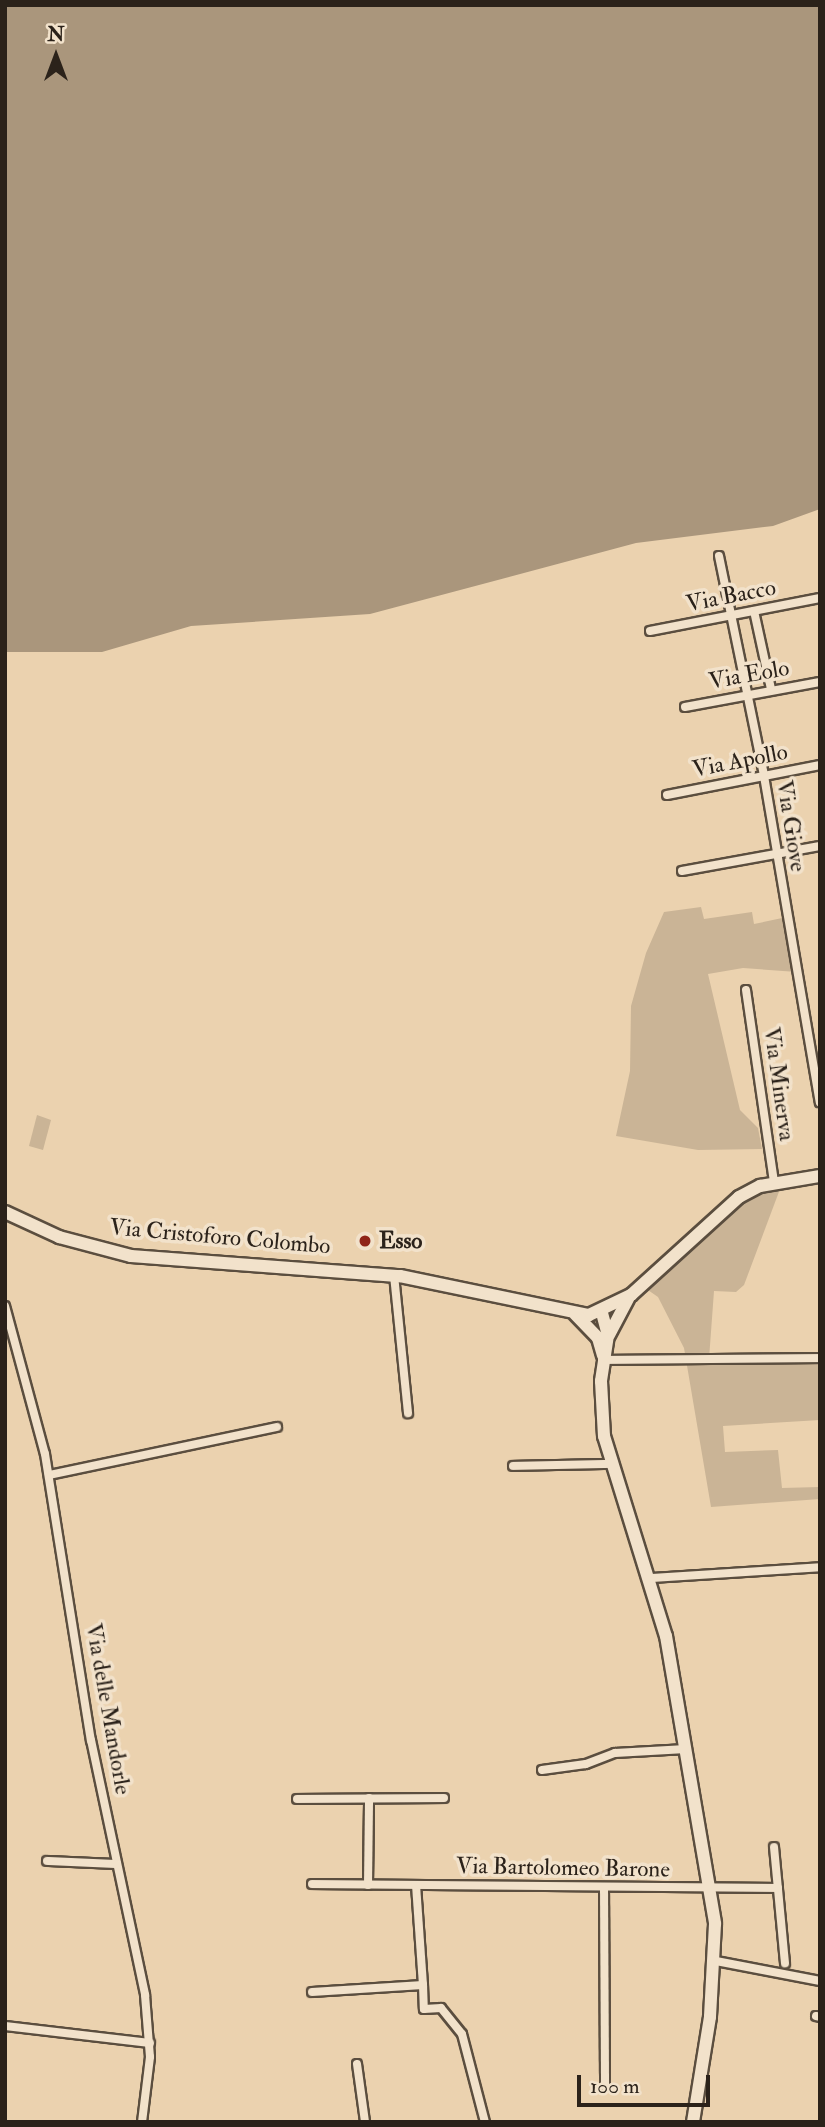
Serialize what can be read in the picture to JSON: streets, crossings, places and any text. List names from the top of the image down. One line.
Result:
{"streets":{"main road":["Via Cristoforo Colombo"],"street":["Via Bacco","Via Eolo","Via Apollo","Via Giove","Via Minerva","Via delle Mandorle","Via Bartolomeo Barone"]},"crossings":[["Via Bacco","Via Giove"],["Via Eolo","Via Giove"],["Via Apollo","Via Giove"]],"places":["Esso"],"scale_bar":"100 m","north":"top"}
